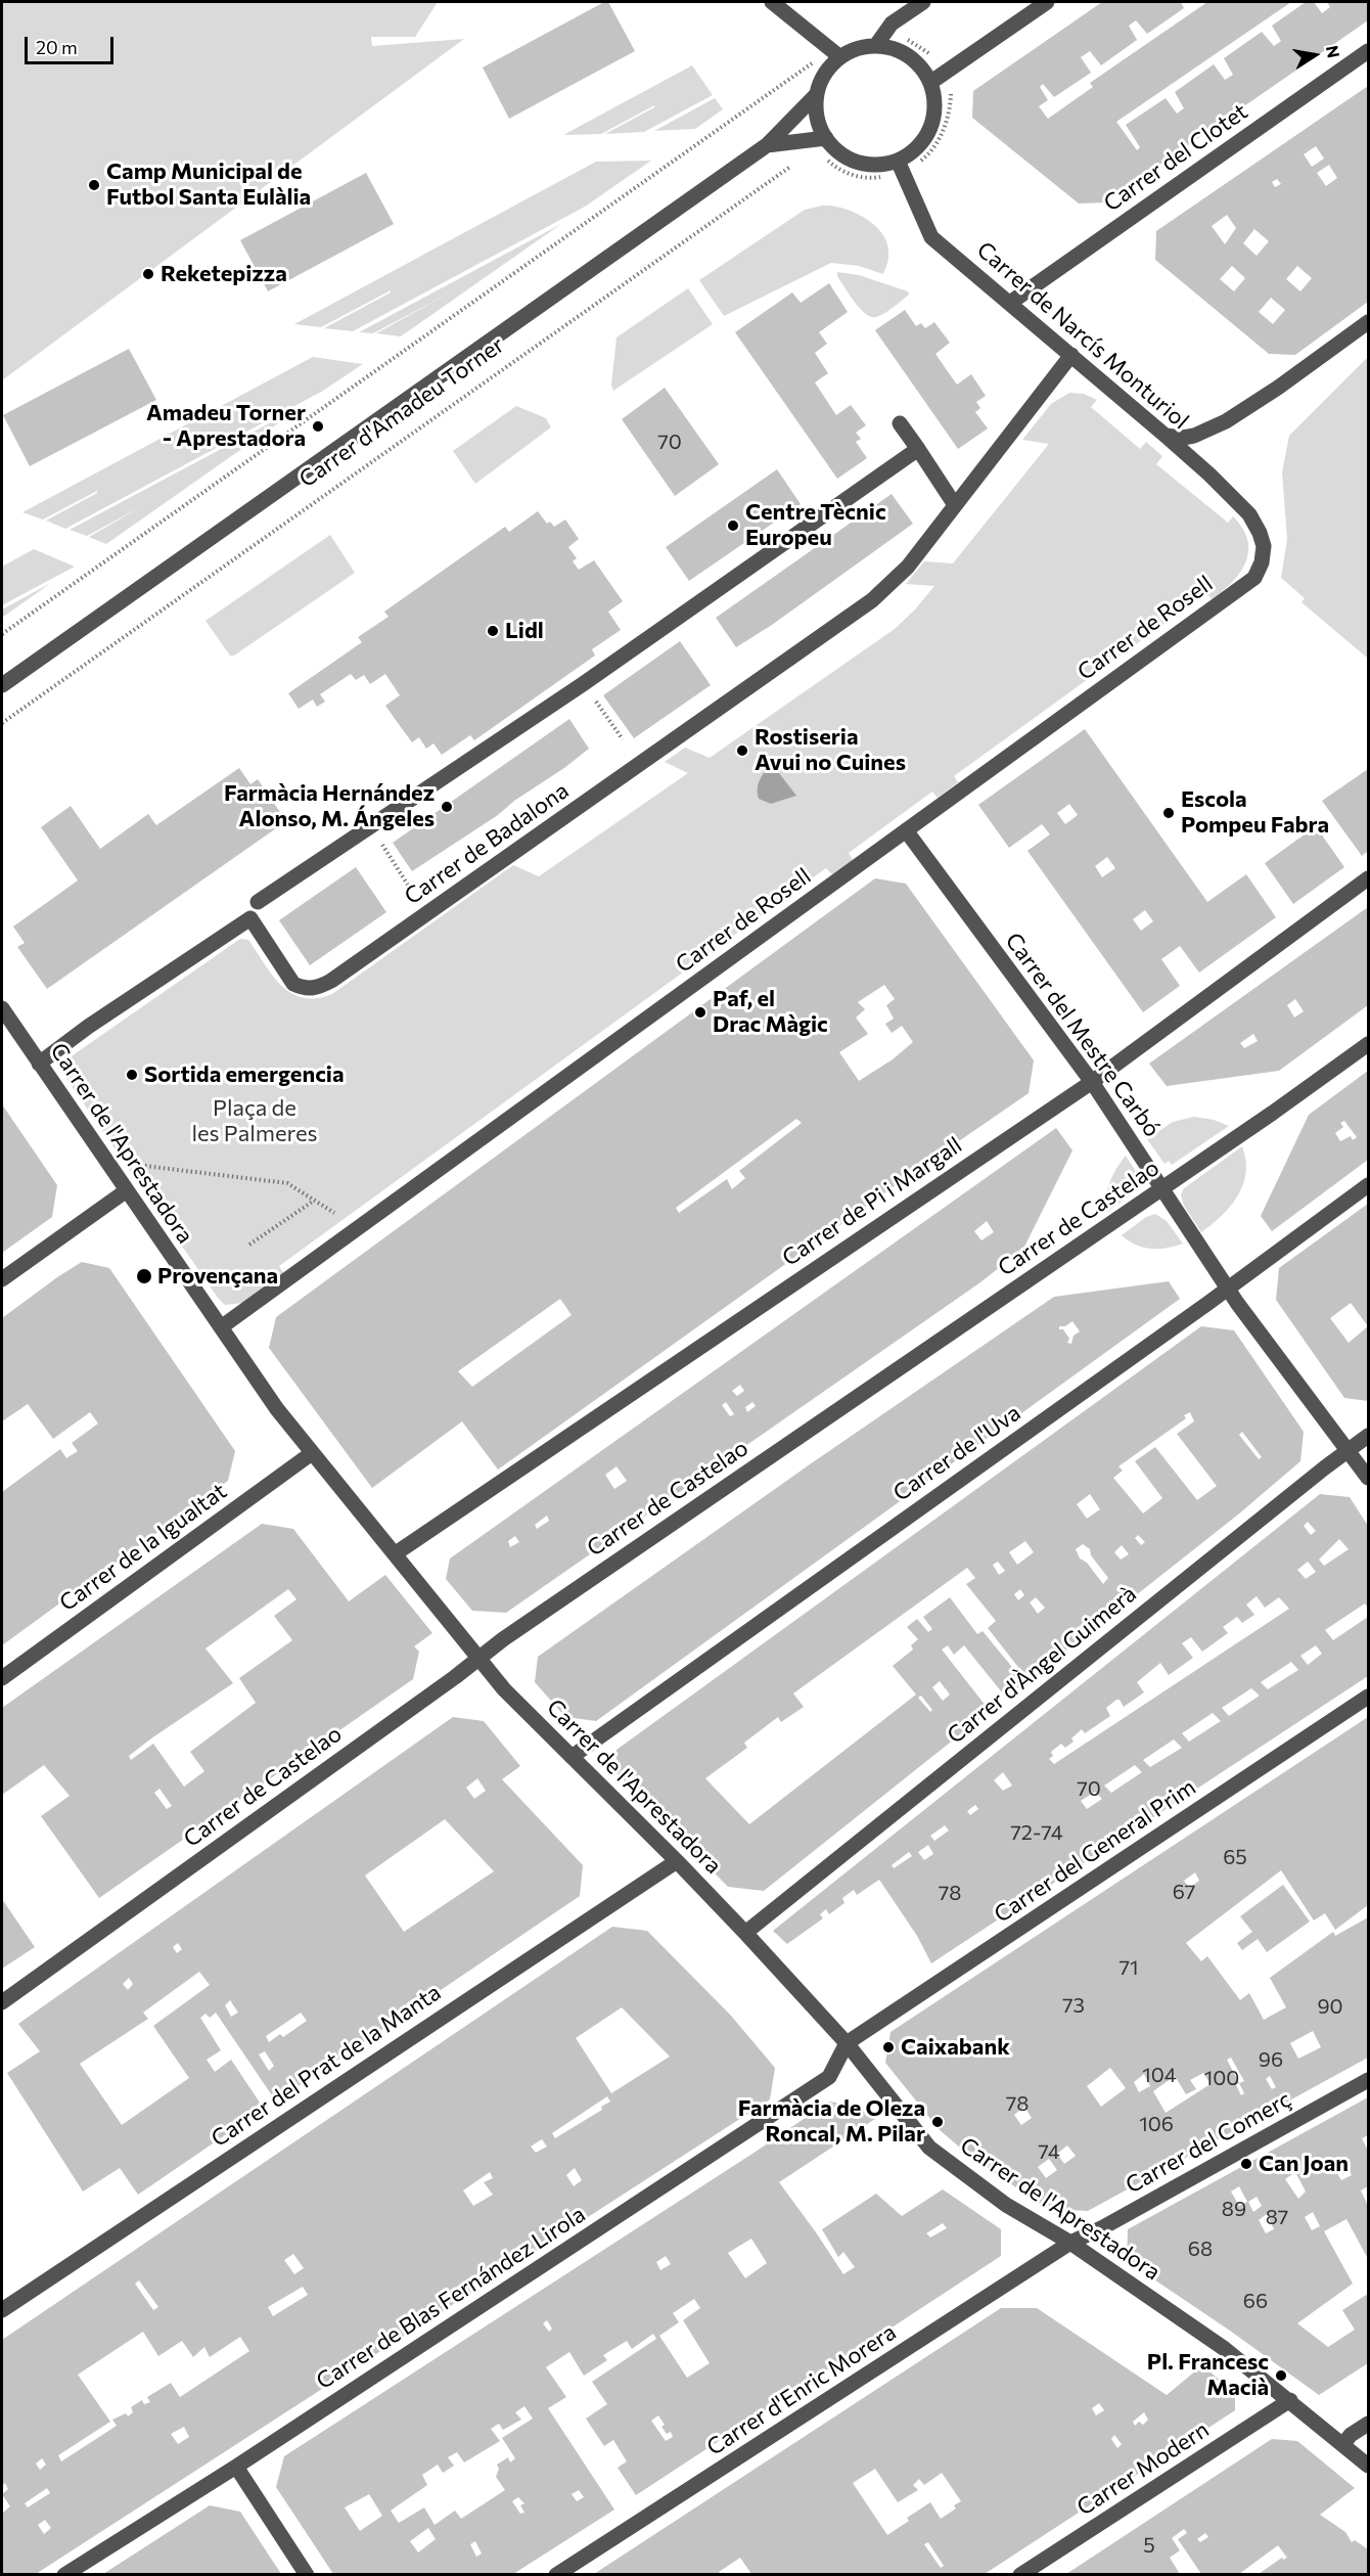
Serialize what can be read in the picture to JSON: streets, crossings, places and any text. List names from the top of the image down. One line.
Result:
{"streets":{"street":["Carrer del Clotet","Carrer de Narcís Monturiol","Carrer d'Amadeu Torner","Carrer de Rosell","Carrer de Badalona","Carrer del Mestre Carbó","Carrer de l'Aprestadora","Carrer de Pi i Margall","Carrer de Castelao","Carrer de l'Uva","Carrer de la Igualtat","Carrer d'Àngel Guimerà","Carrer del General Prim","Carrer del Prat de la Manta","Carrer del Comerç","Carrer de Blas Fernández Lirola","Carrer d'Enric Morera","Carrer Modern"]},"crossings":[["Carrer del Clotet","Carrer de Narcís Monturiol"],["Carrer de Narcís Monturiol","Carrer d'Amadeu Torner"],["Carrer de Narcís Monturiol","Carrer de Rosell"],["Carrer de Narcís Monturiol","Carrer de Badalona"],["Carrer de Rosell","Carrer del Mestre Carbó"],["Carrer de Rosell","Carrer de l'Aprestadora"],["Carrer de Badalona","Carrer de l'Aprestadora"],["Carrer del Mestre Carbó","Carrer de Pi i Margall"],["Carrer del Mestre Carbó","Carrer de Castelao"],["Carrer del Mestre Carbó","Carrer de l'Uva"],["Carrer del Mestre Carbó","Carrer d'Àngel Guimerà"],["Carrer de l'Aprestadora","Carrer de Pi i Margall"],["Carrer de l'Aprestadora","Carrer de Castelao"],["Carrer de l'Aprestadora","Carrer de l'Uva"],["Carrer de l'Aprestadora","Carrer de la Igualtat"],["Carrer de l'Aprestadora","Carrer d'Àngel Guimerà"],["Carrer de l'Aprestadora","Carrer del General Prim"],["Carrer de l'Aprestadora","Carrer del Prat de la Manta"],["Carrer de l'Aprestadora","Carrer del Comerç"],["Carrer de l'Aprestadora","Carrer de Blas Fernández Lirola"],["Carrer de l'Aprestadora","Carrer d'Enric Morera"],["Carrer de l'Aprestadora","Carrer Modern"],["Carrer del General Prim","Carrer de Blas Fernández Lirola"],["Carrer del Comerç","Carrer d'Enric Morera"]],"parks":["Plaça de les Palmeres"],"places":["Camp Municipal de Futbol Santa Eulàlia","Reketepizza","Amadeu Torner - Aprestadora","Centre Tècnic Europeu","Lidl","Rostiseria Avui no Cuines","Farmàcia Hernández Alonso, M. Ángeles","Escola Pompeu Fabra","Paf, el Drac Màgic","Sortida emergencia","Provençana","Caixabank","Farmàcia de Oleza Roncal, M. Pilar","Can Joan","Pl. Francesc Macià"],"house_numbers":["70","70","72-74","65","67","78","71","73","90","96","104","100","78","106","74","89","87","68","66","5"],"scale_bar":"20 m","north":"right"}
